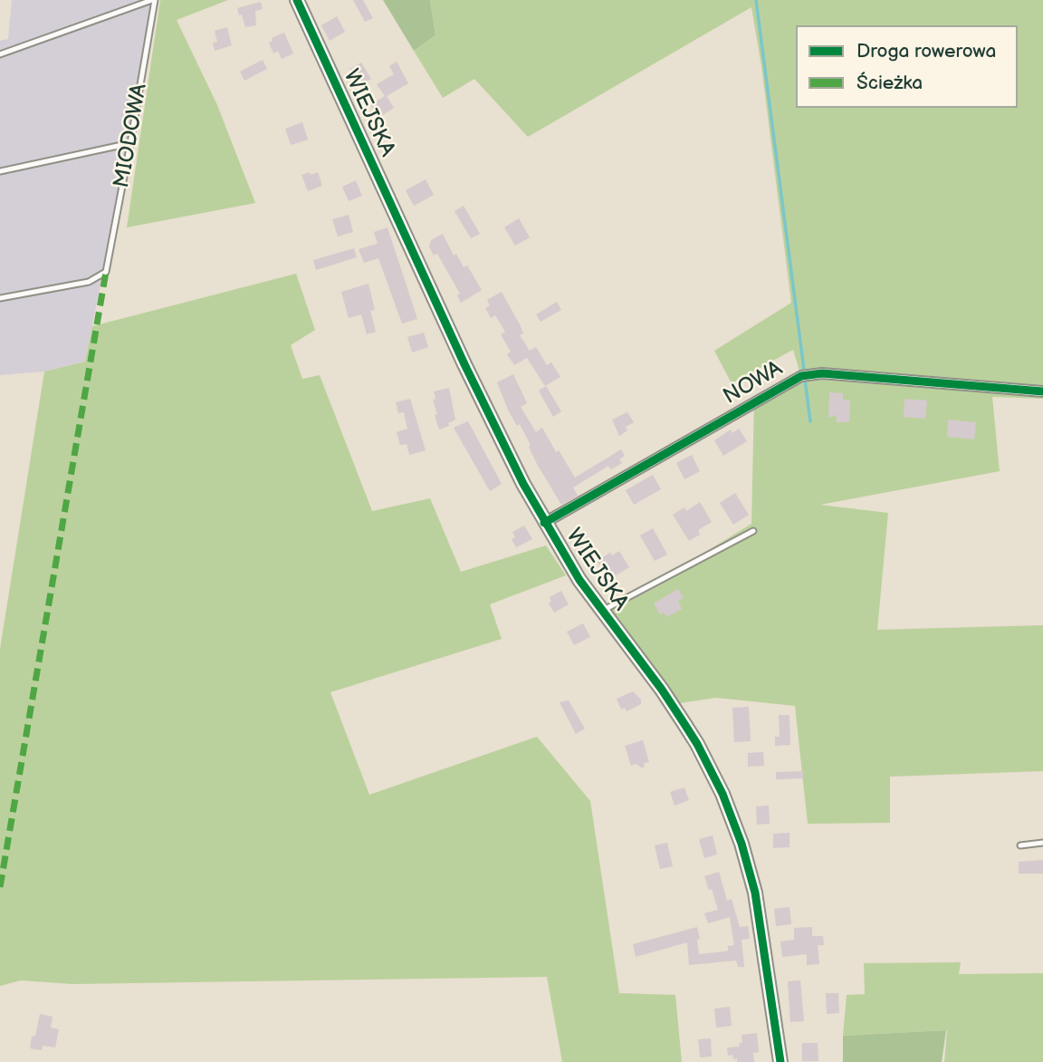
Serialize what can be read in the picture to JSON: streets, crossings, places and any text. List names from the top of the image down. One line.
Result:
{"streets":{"street":["WIEJSKA","NOWA"],"lane":["MIODOWA"]},"crossings":[["WIEJSKA","NOWA"]],"legend":["Droga rowerowa","Ścieżka"]}
